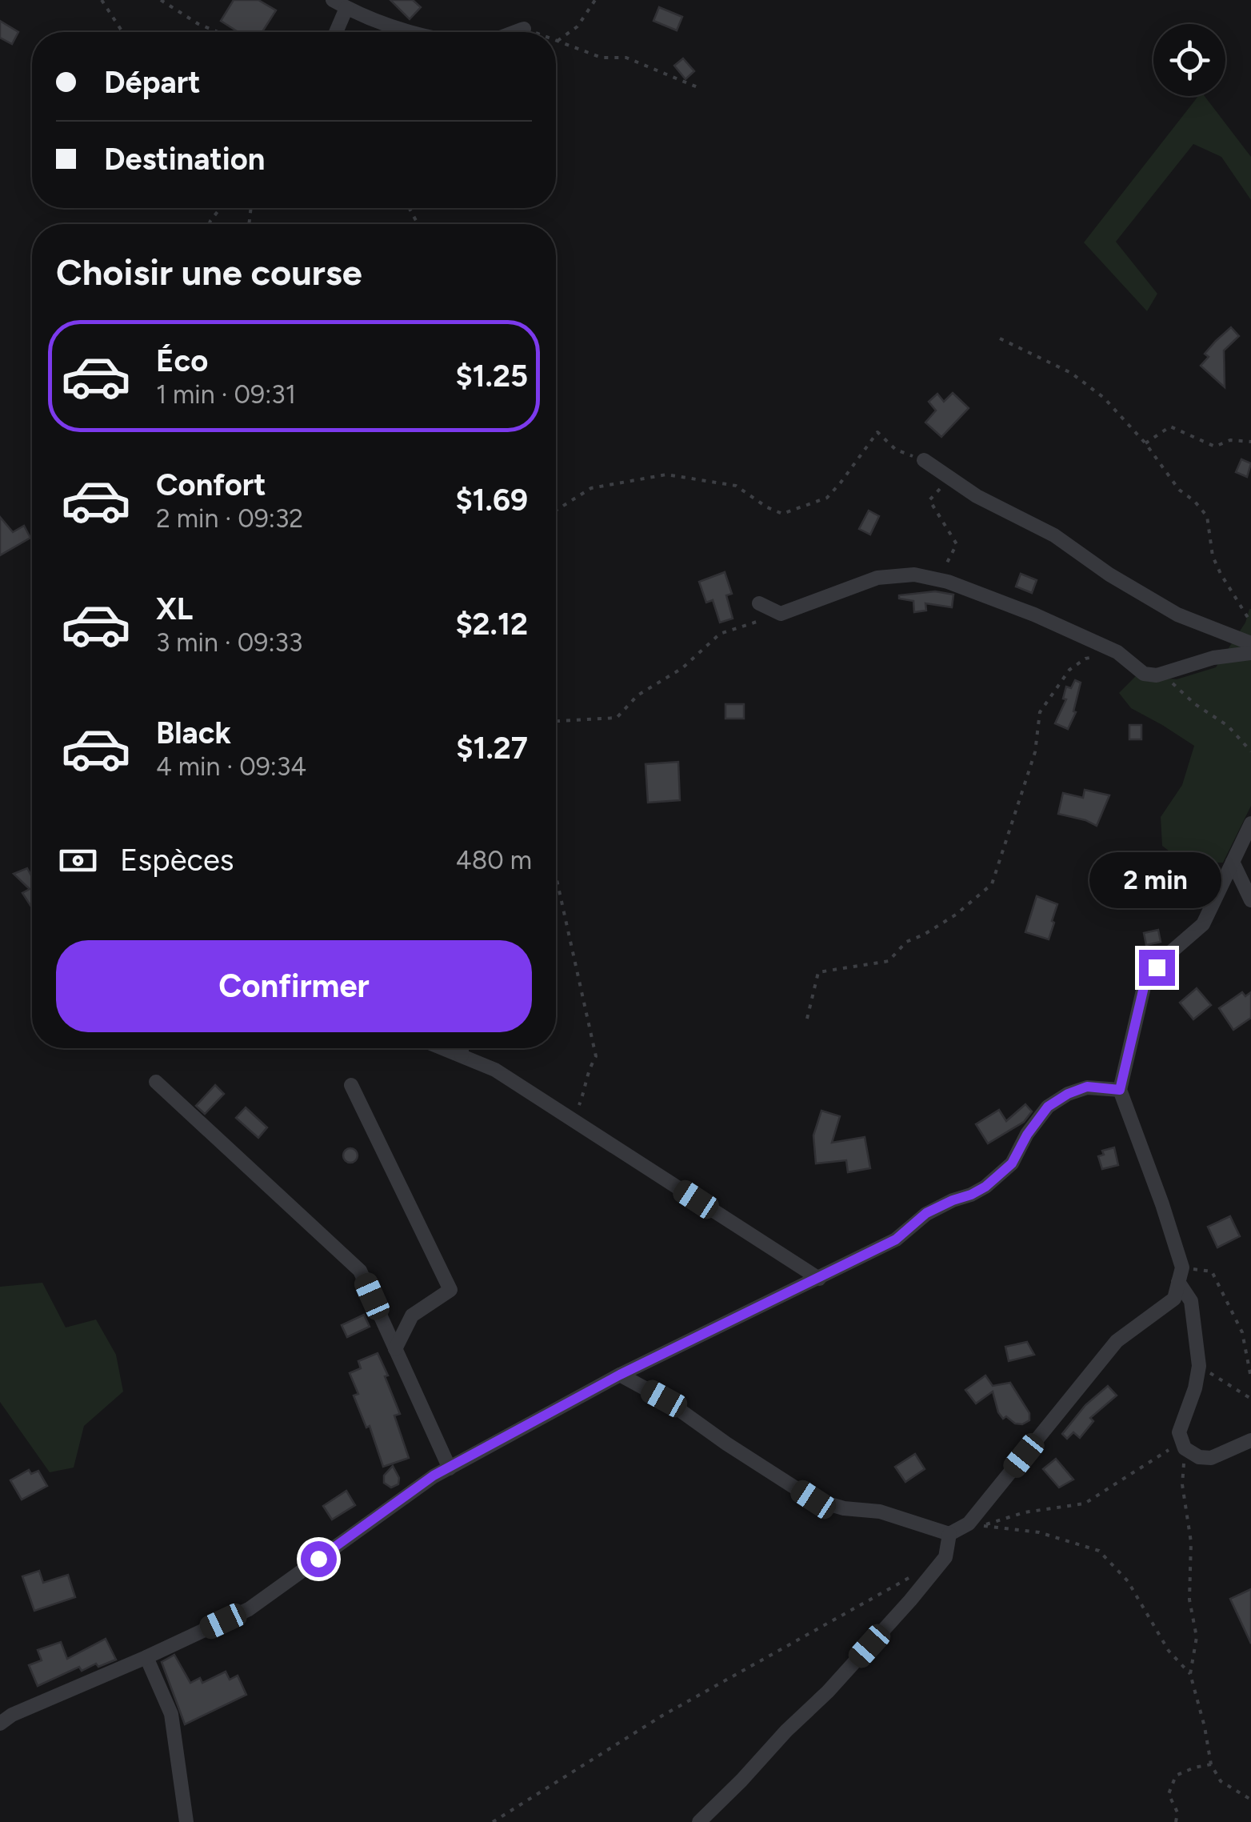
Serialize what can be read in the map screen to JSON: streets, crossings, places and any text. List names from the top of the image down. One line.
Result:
{"page":{"banner":["Départ","Destination"],"heading":"Choisir une course","list":[{"name":"Éco","note":"1 min · 09:31","value":"$1.25"},{"name":"Confort","note":"2 min · 09:32","value":"$1.69"},{"name":"XL","note":"3 min · 09:33","value":"$2.12"},{"name":"Black","note":"4 min · 09:34","value":"$1.27"}],"pay":["Espèces","480 m"],"bubble":"2 min","buttons":"Confirmer"}}
